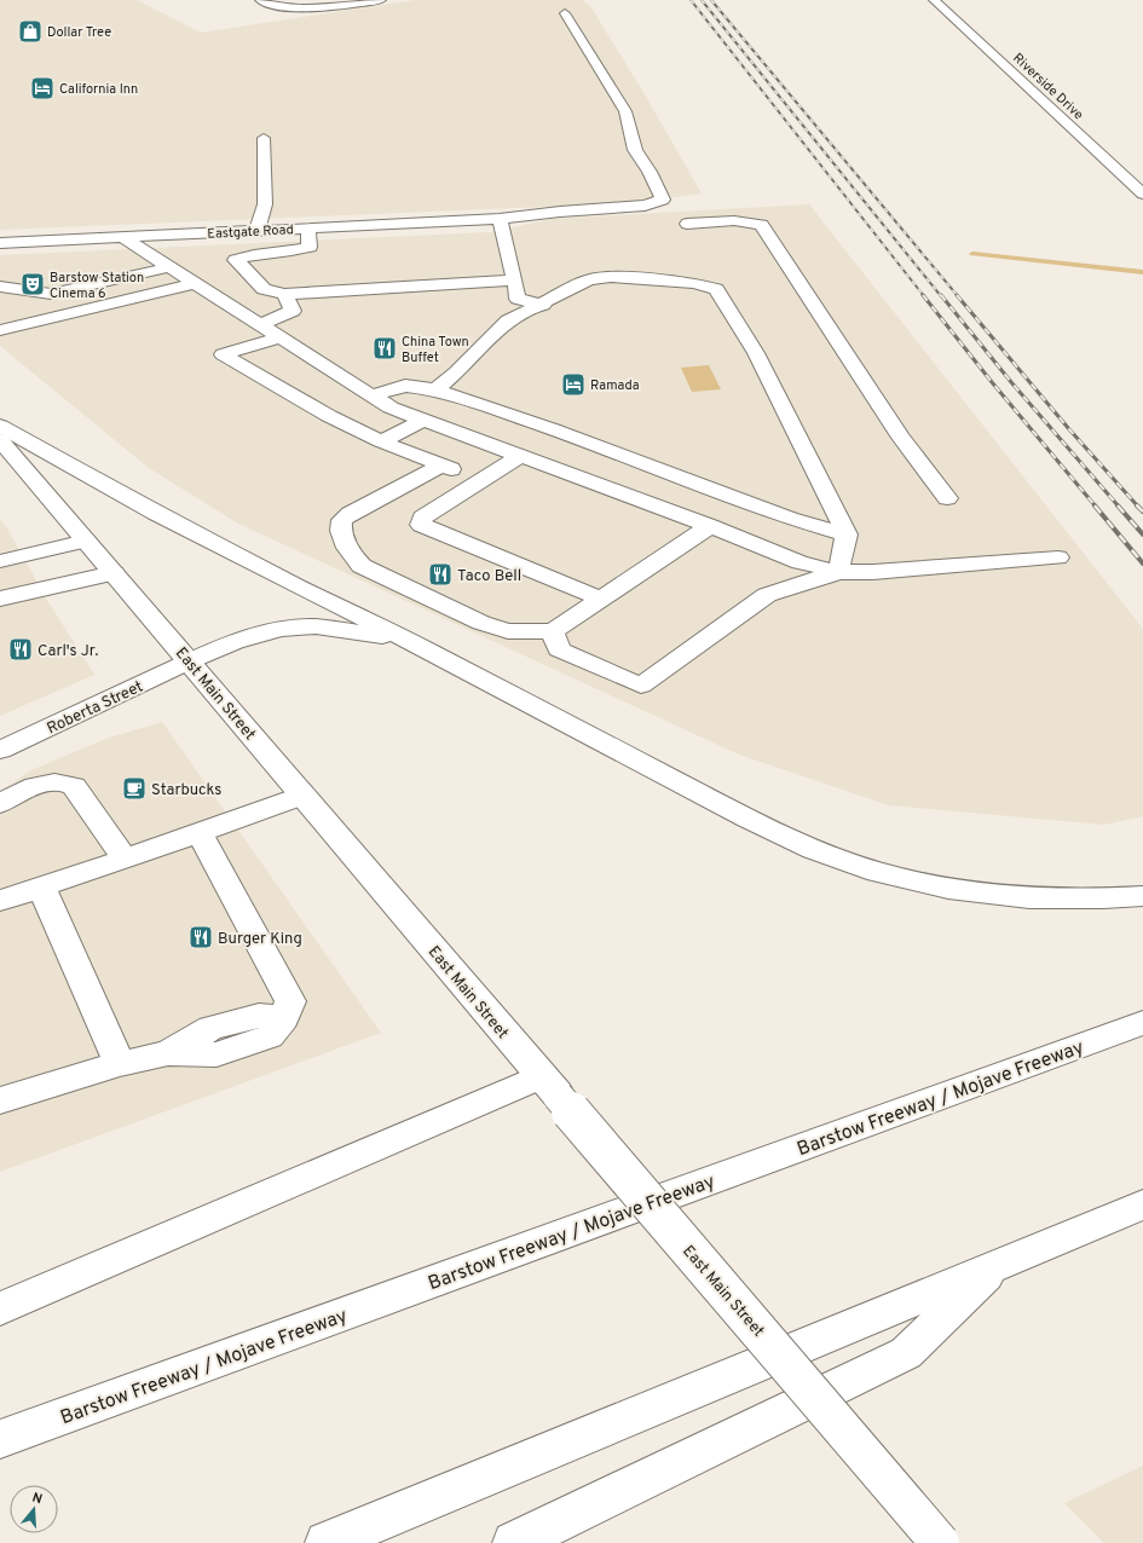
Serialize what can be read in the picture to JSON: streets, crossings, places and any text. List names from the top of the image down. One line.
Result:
{"streets":{"main road":["Riverside Drive","Eastgate Road","East Main Street","Roberta Street","Barstow Freeway / Mojave Freeway"]},"crossings":[["East Main Street","Roberta Street"]],"places":{"shop":["Dollar Tree"],"hotel":["California Inn","Ramada"],"theatre":["Barstow Station Cinema 6"],"restaurant":["China Town Buffet","Taco Bell","Carl's Jr.","Burger King"],"cafe":["Starbucks"]},"north":"top"}
